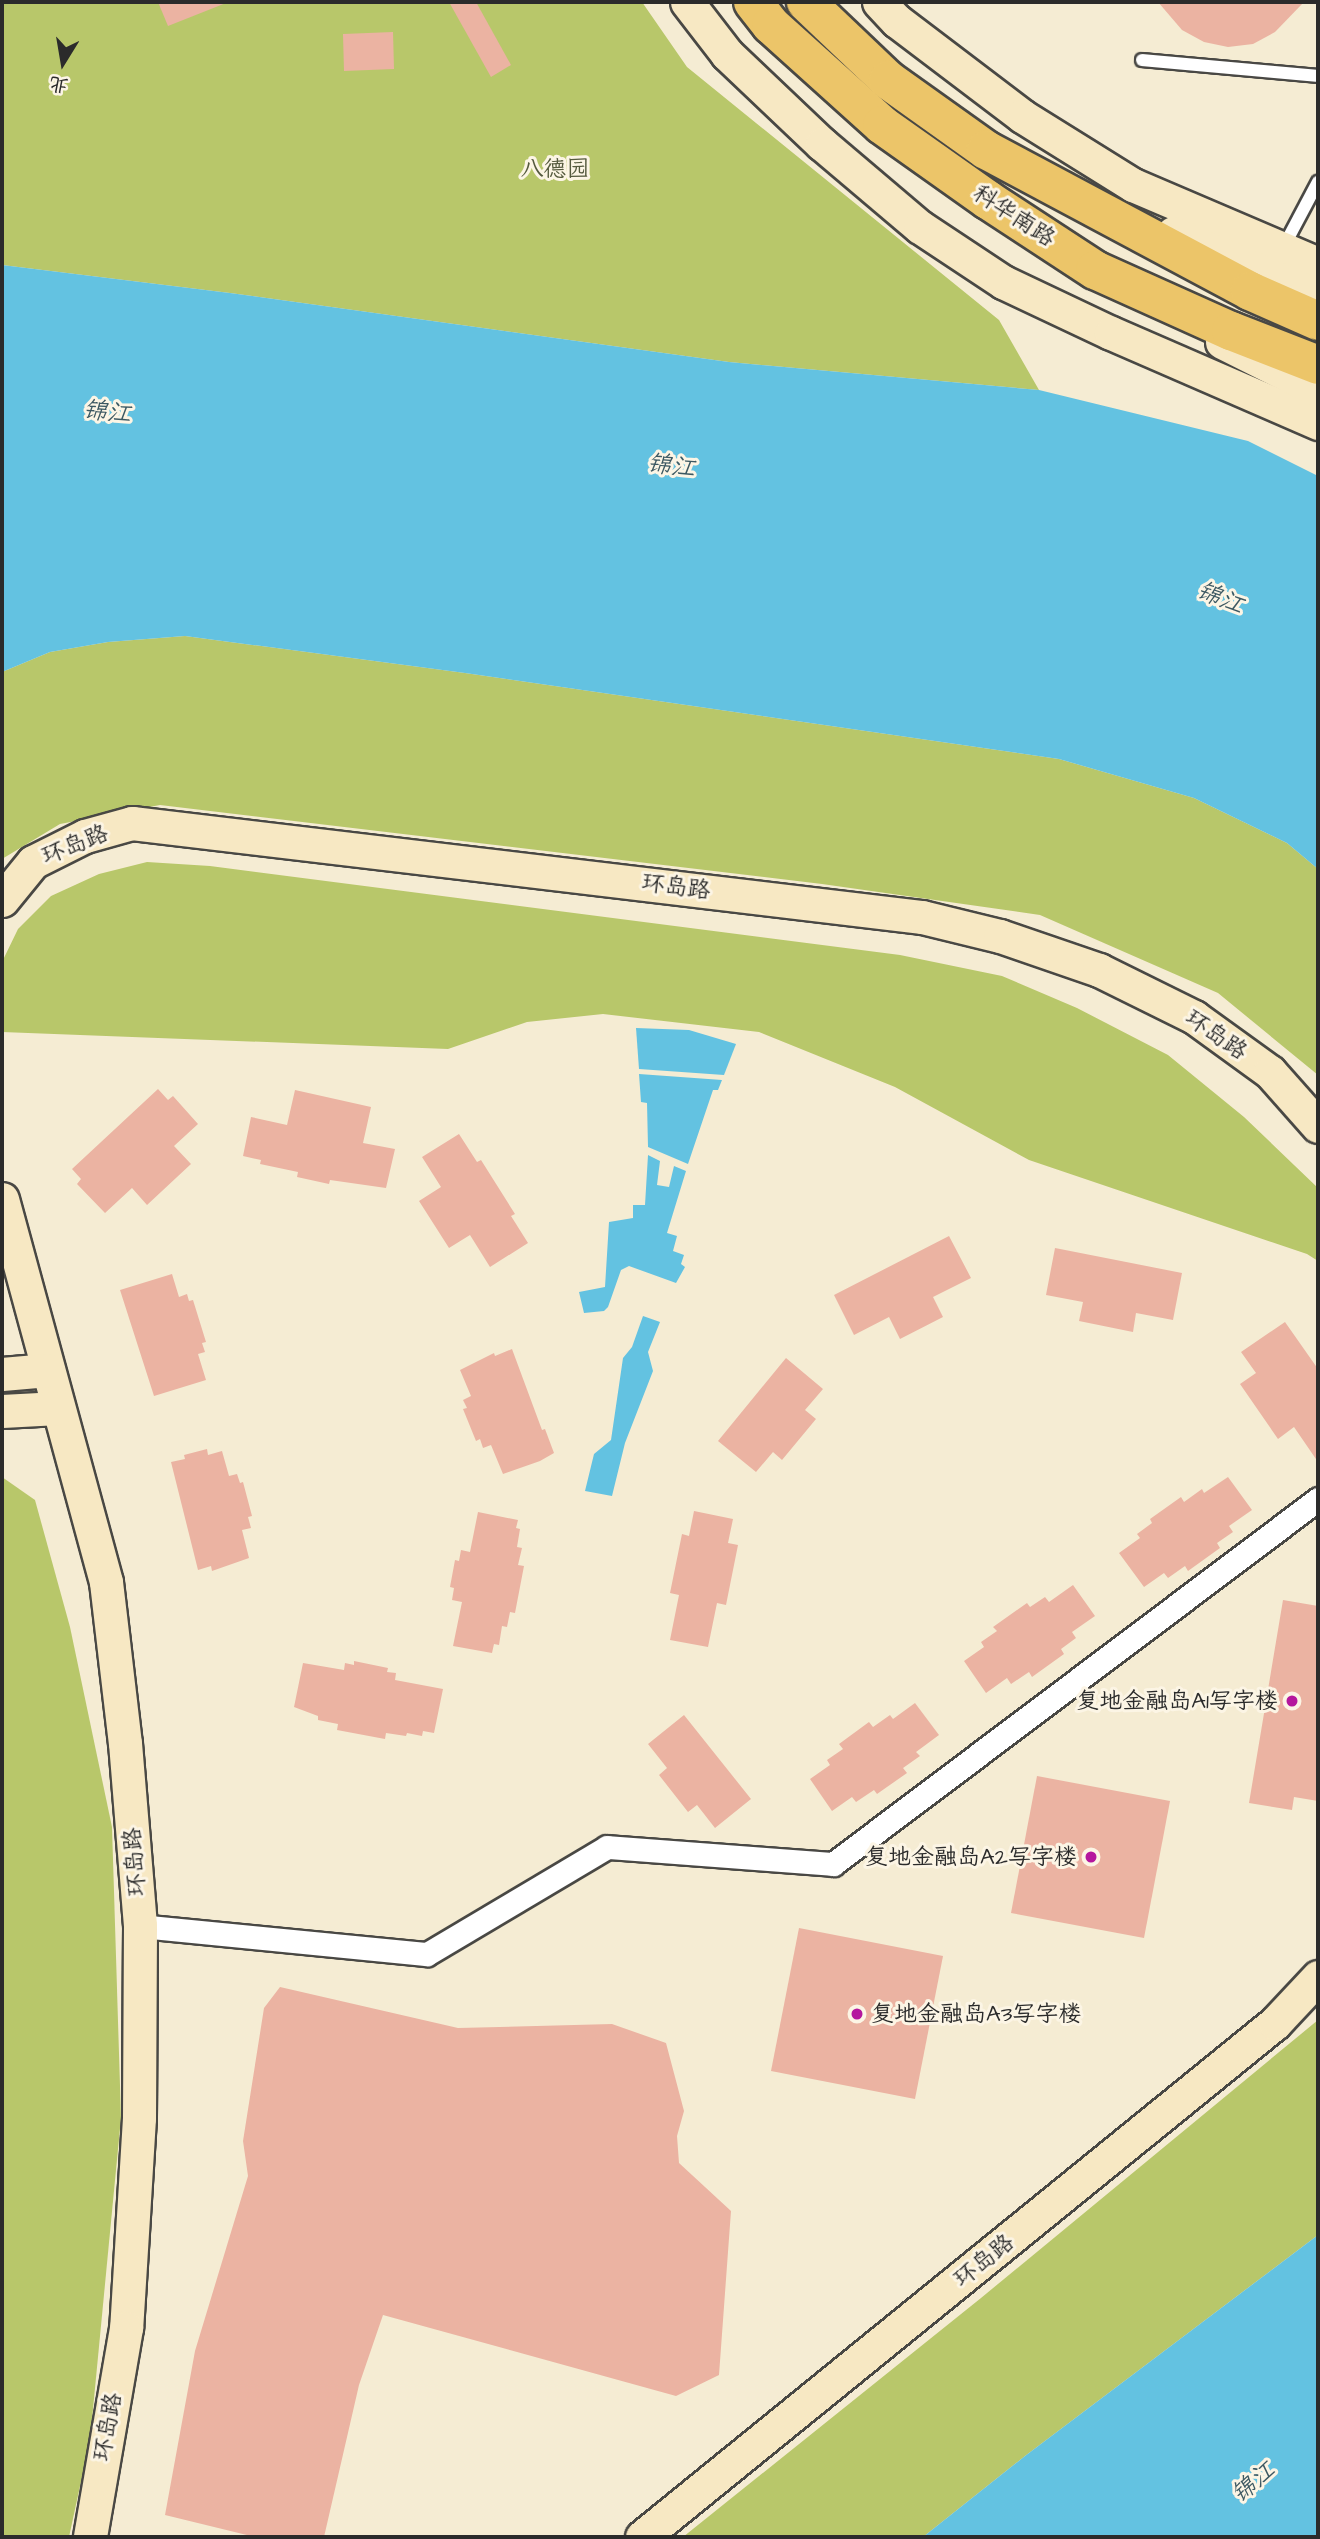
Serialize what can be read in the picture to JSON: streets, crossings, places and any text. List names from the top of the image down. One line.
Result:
{"streets":{"highway":["科华南路"],"street":["环岛路"]},"water":["锦江"],"parks":["八德园"],"places":["复地金融岛A1写字楼","复地金融岛A2写字楼","复地金融岛A3写字楼"],"north":"bottom"}
